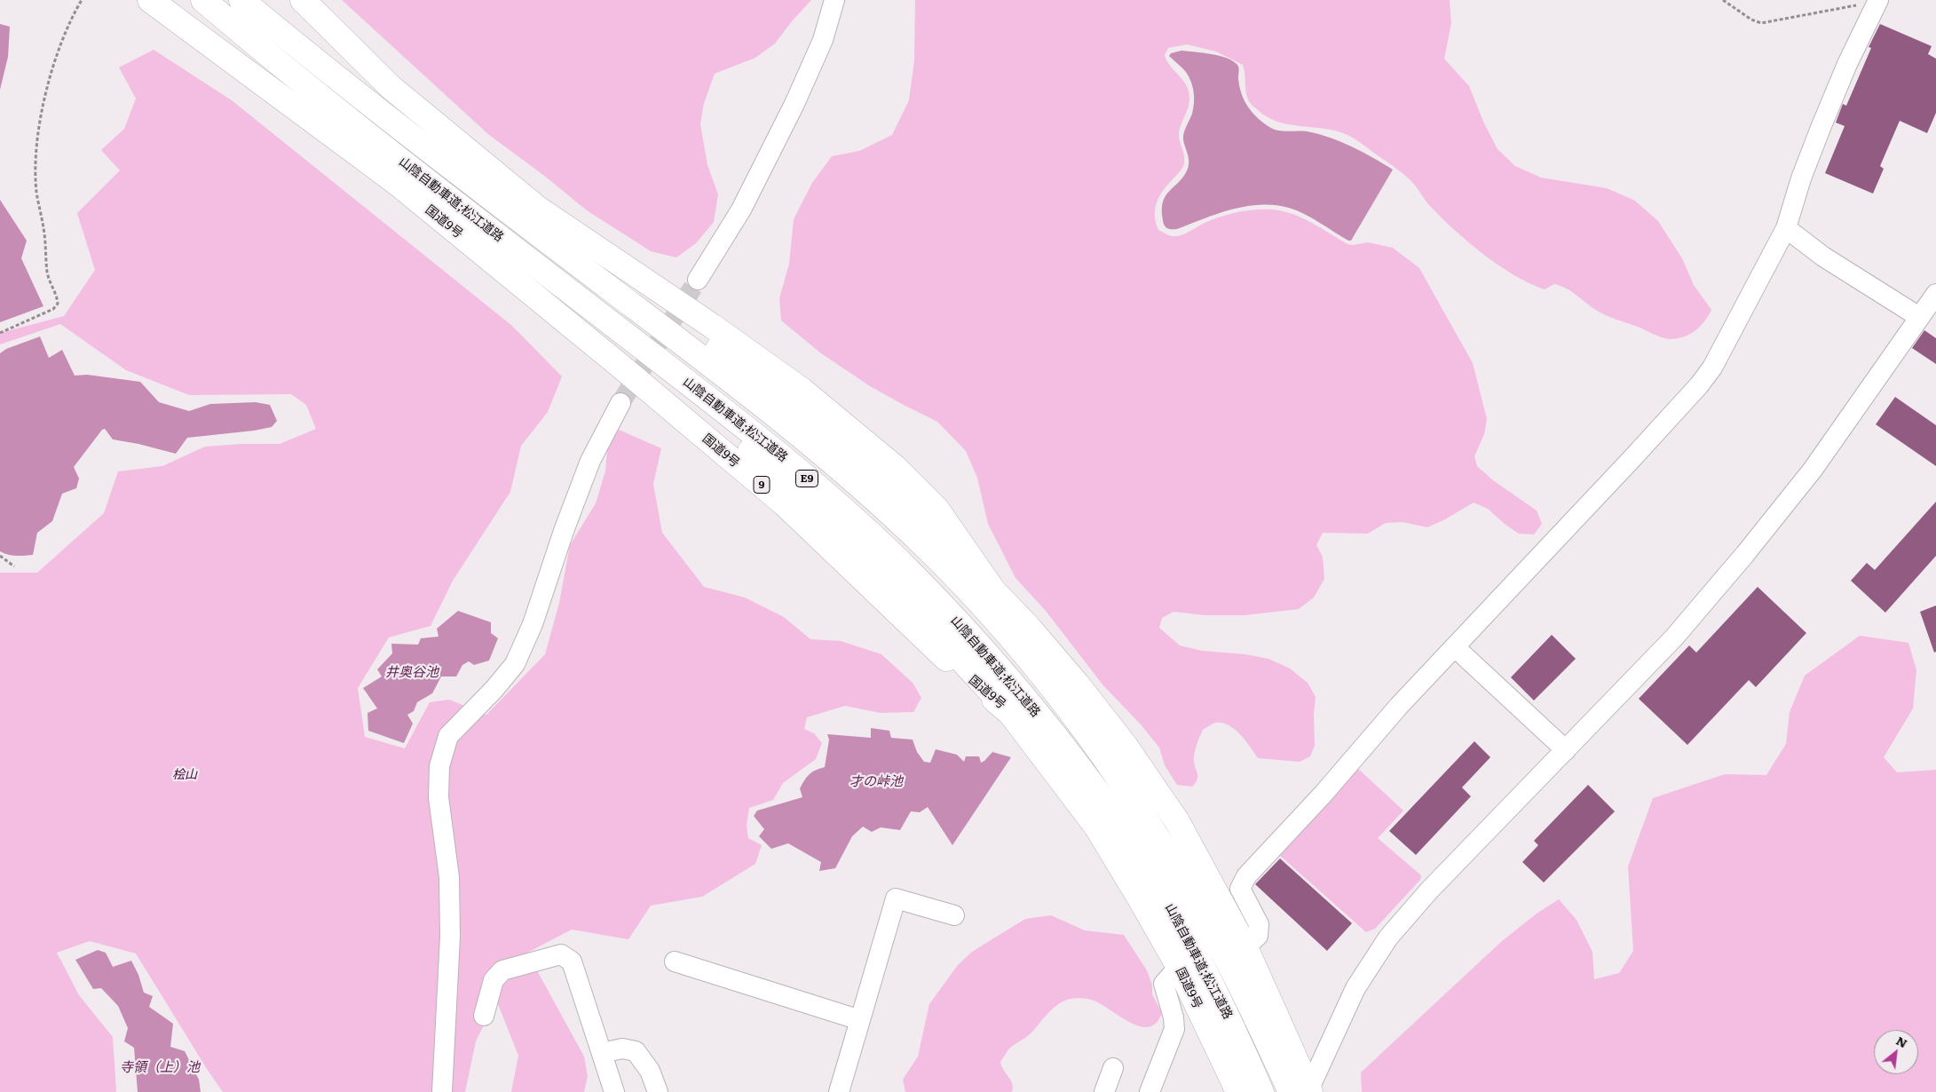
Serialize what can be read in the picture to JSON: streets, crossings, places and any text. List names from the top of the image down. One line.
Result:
{"streets":{"highway":["山陰自動車道;松江道路","国道9号","E9","9"]},"water":["井奥谷池","才の峠池","寺領（上）池"],"parks":["桧山"],"north":"top right"}
